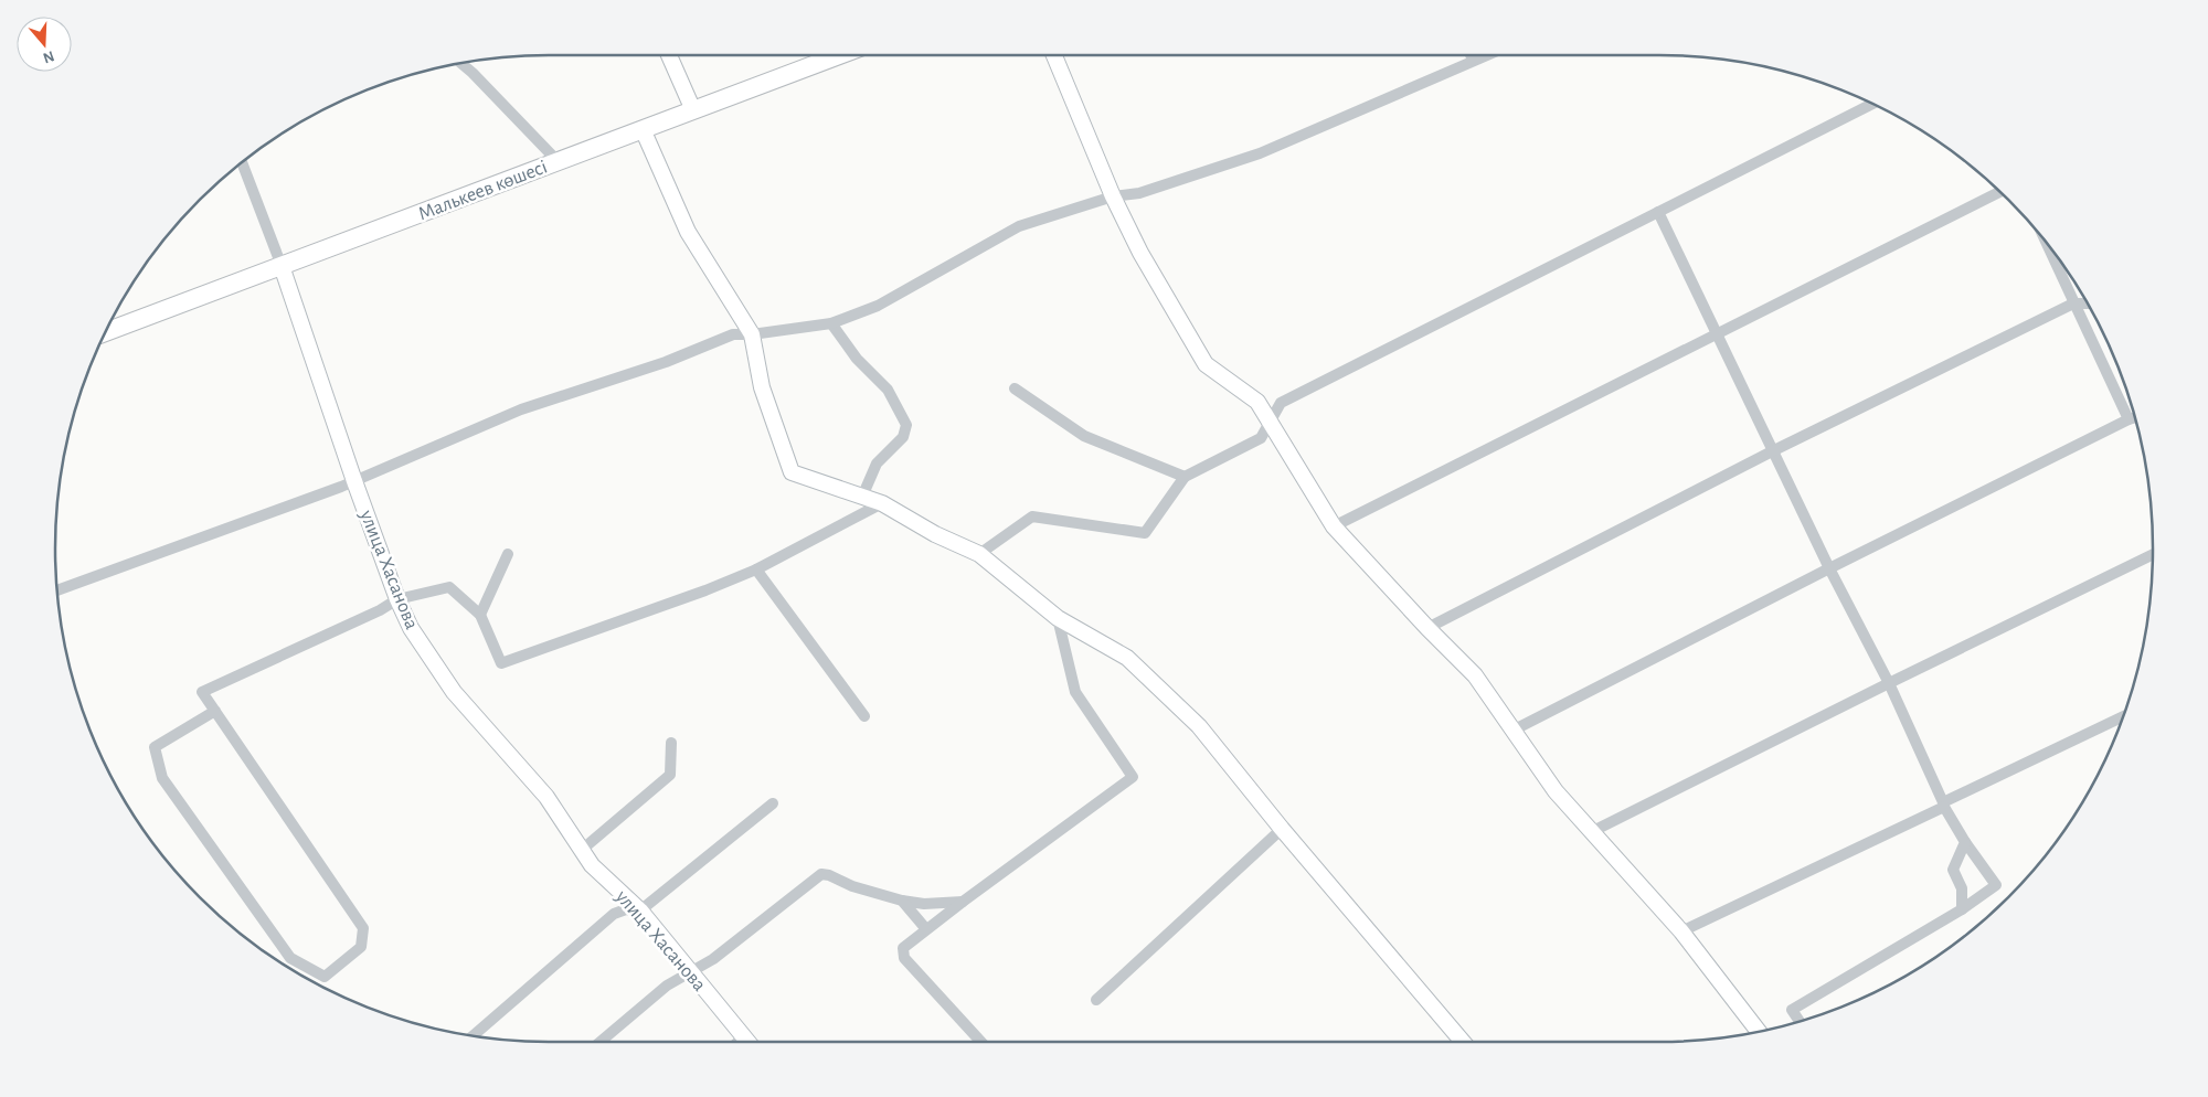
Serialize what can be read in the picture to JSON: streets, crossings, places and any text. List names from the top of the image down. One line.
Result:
{"streets":{"main road":["Малькеев көшесі"],"street":["улица Хасанова"]},"crossings":[["Малькеев көшесі","улица Хасанова"]],"north":"bottom"}
